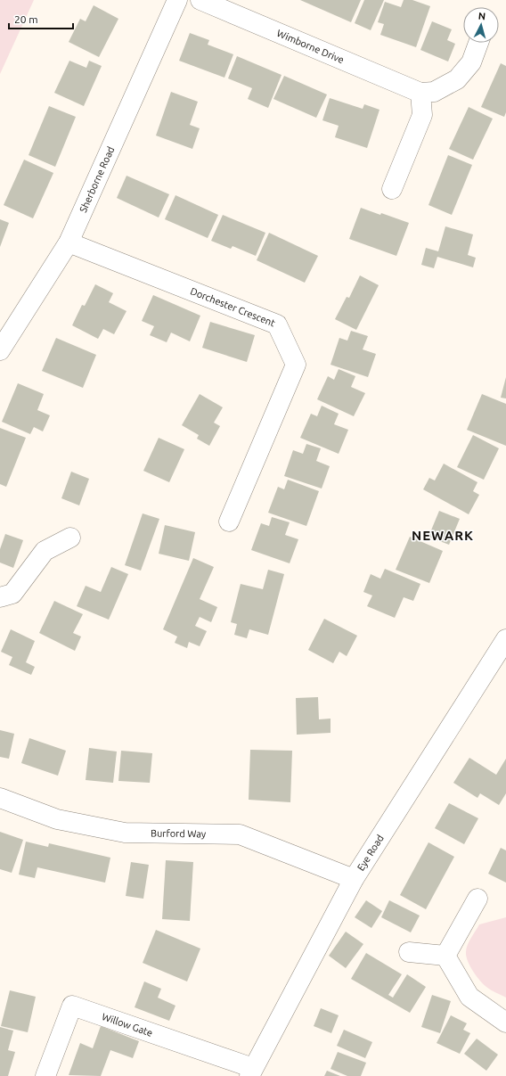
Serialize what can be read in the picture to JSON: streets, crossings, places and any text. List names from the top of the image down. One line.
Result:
{"streets":{"street":["Wimborne Drive","Sherborne Road","Dorchester Crescent","Burford Way","Eye Road","Willow Gate"]},"crossings":[["Sherborne Road","Dorchester Crescent"],["Burford Way","Eye Road"],["Eye Road","Willow Gate"]],"districts":["NEWARK"],"scale_bar":"20 m","north":"top"}
